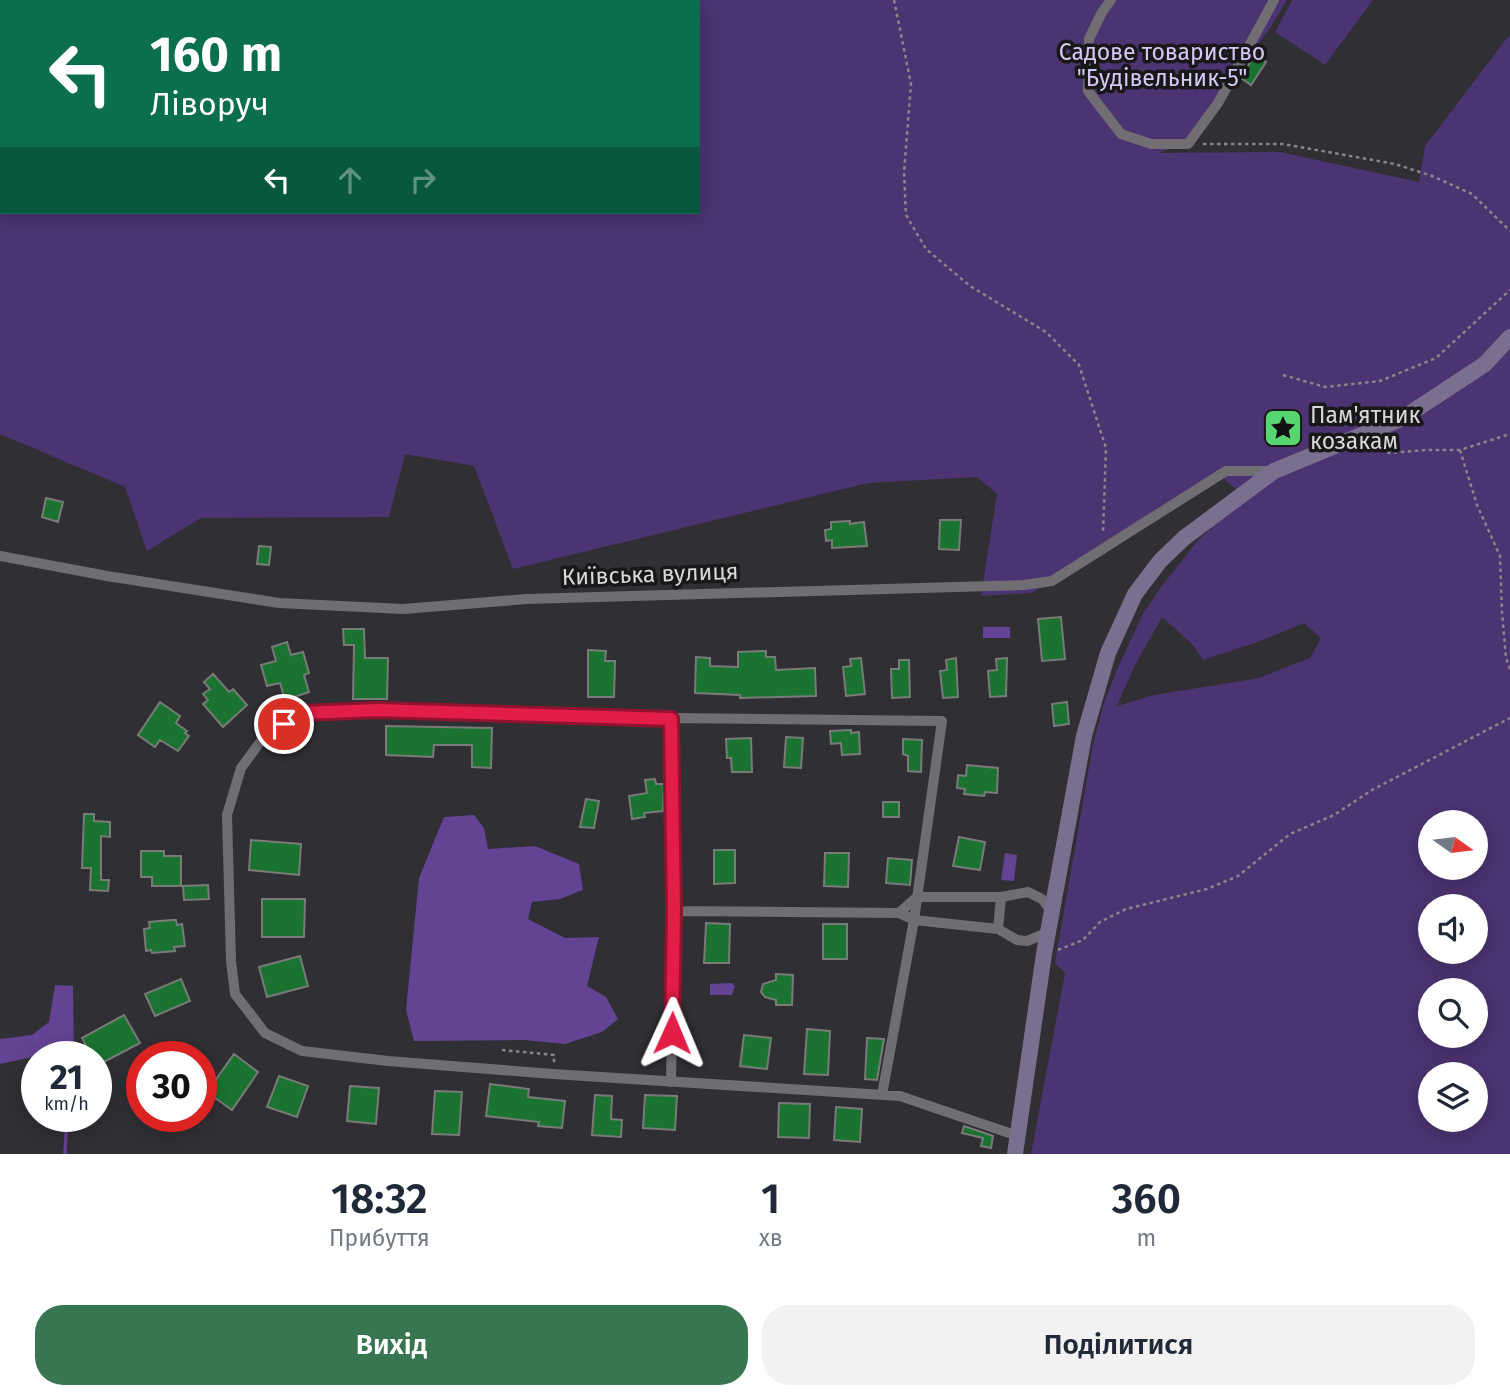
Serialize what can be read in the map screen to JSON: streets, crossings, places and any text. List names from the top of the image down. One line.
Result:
{"streets":{"street":["Київська вулиця"]},"parks":["Садове товариство \"Будівельник-5\""],"places":{"place":["Пам'ятник козакам"]},"north":"right","page":{"turn":["160 m","Ліворуч"],"speed":"21 km/h","limit":"30","eta":["18:32","Прибуття","1","хв","360","m"],"buttons":["Вихід","Поділитися"]}}
